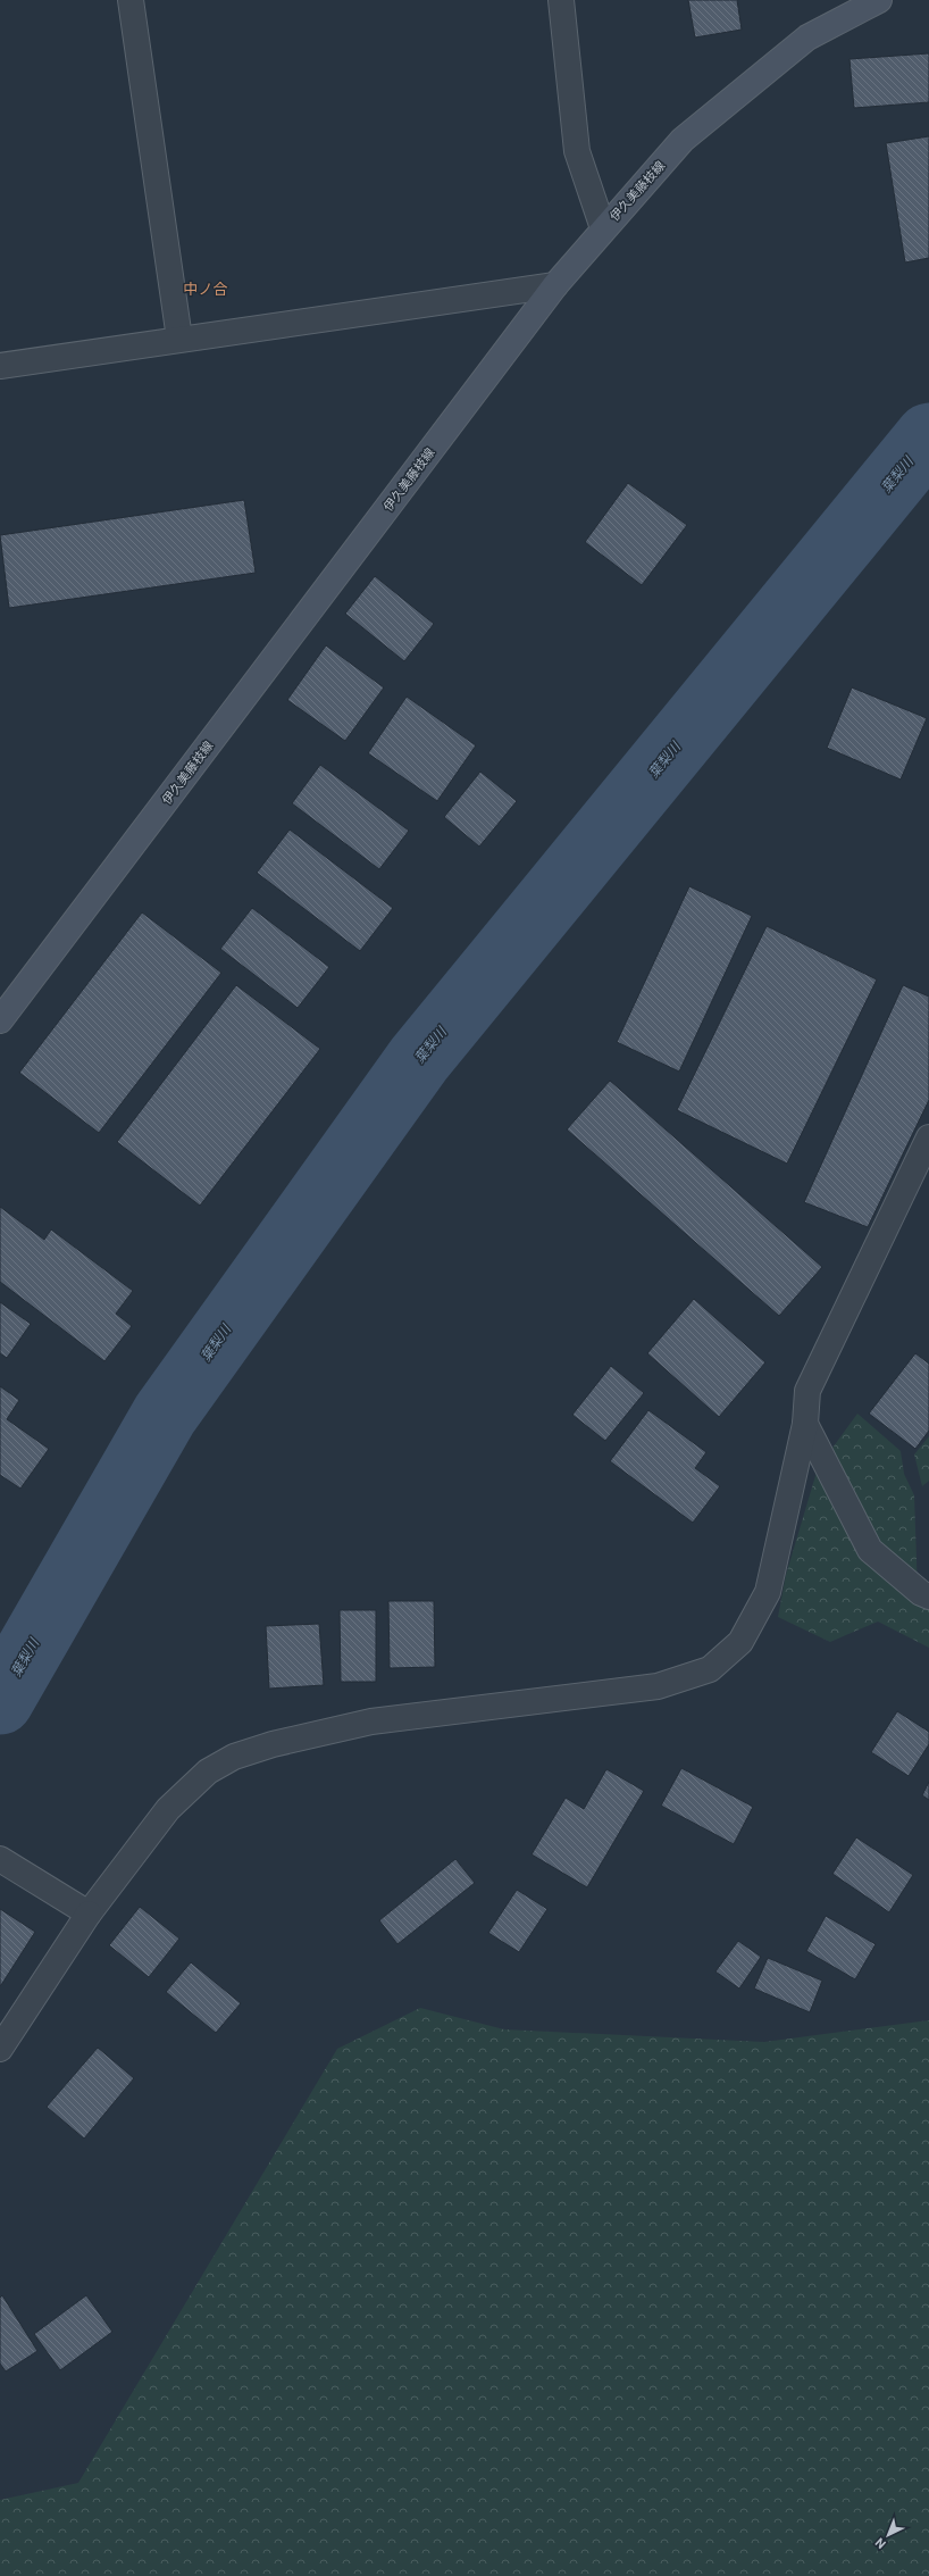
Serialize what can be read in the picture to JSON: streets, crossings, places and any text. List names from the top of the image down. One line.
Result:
{"streets":{"main road":["伊久美藤枝線"]},"districts":["中ノ合"],"water":["葉梨川"],"north":"bottom left"}
